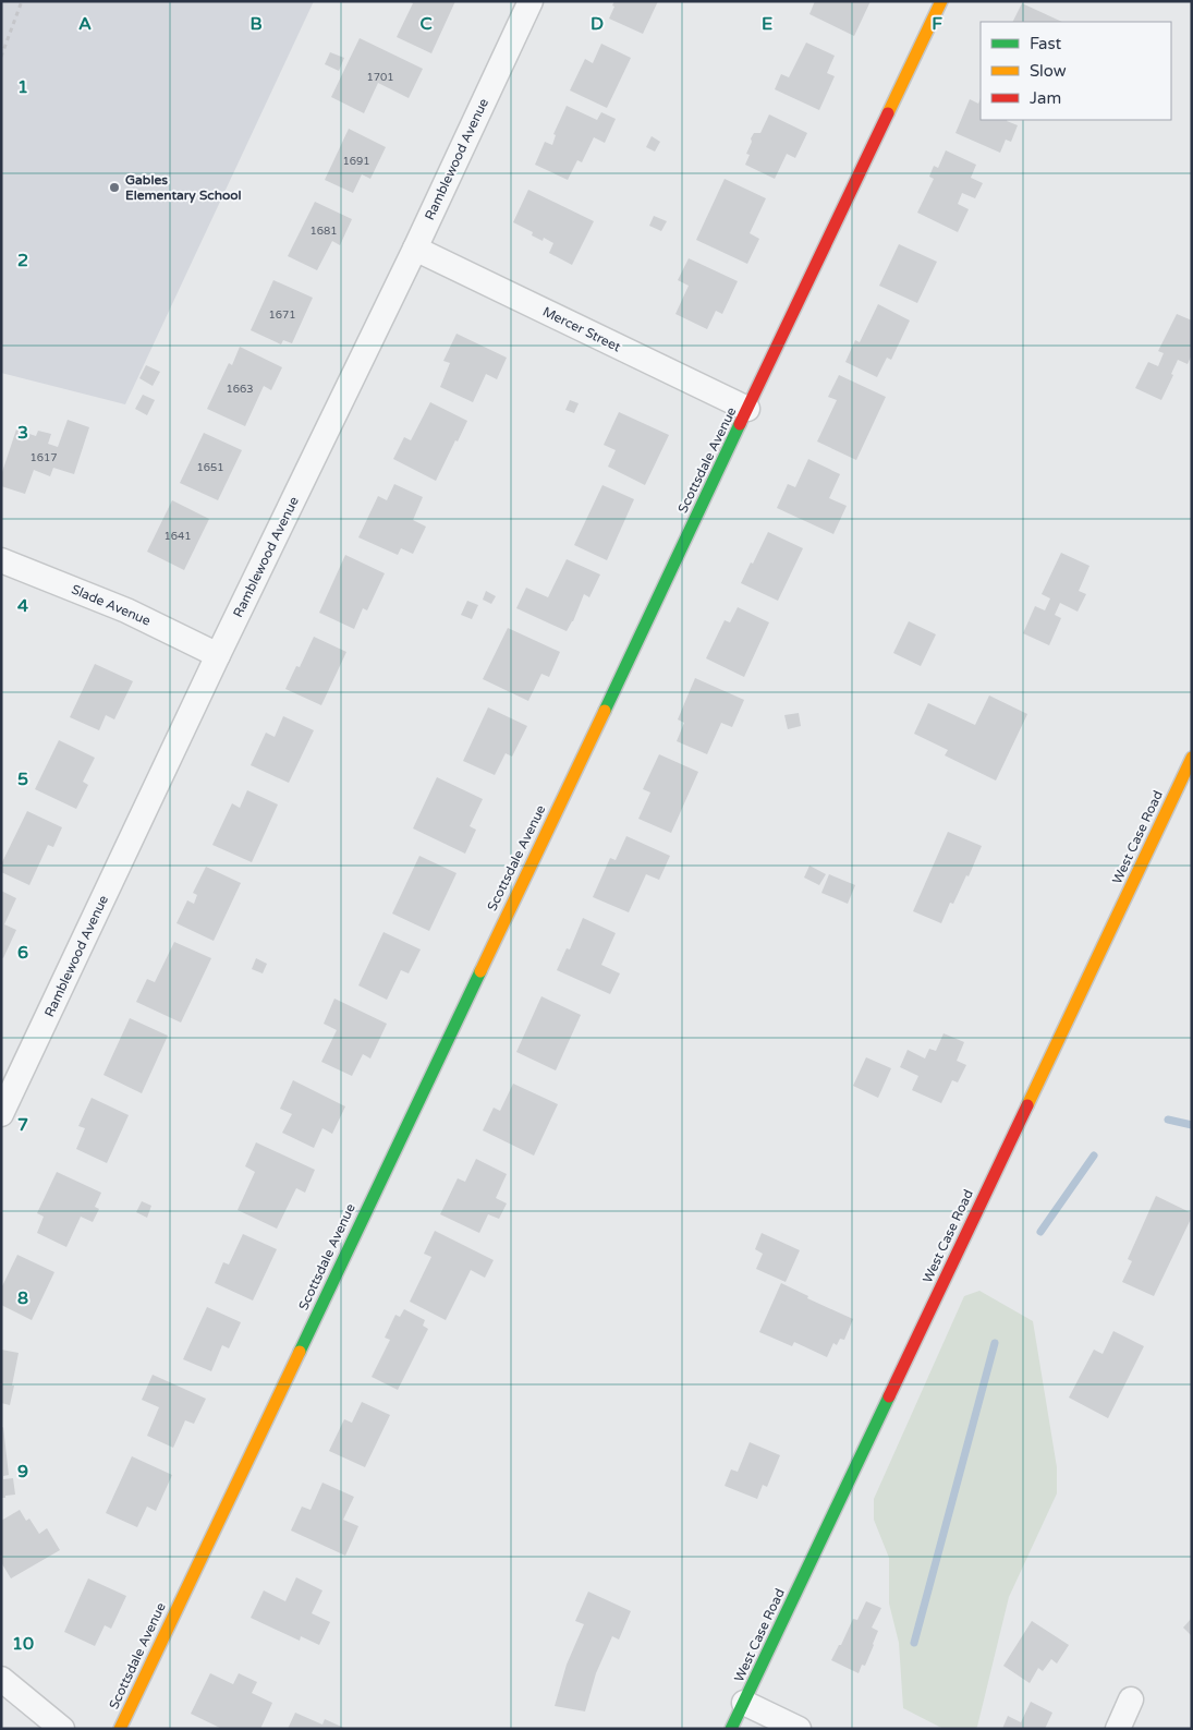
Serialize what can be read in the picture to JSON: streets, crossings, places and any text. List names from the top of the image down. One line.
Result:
{"streets":{"street":["Ramblewood Avenue","Mercer Street","Scottsdale Avenue","Slade Avenue","West Case Road"]},"crossings":[["Ramblewood Avenue","Mercer Street"],["Ramblewood Avenue","Slade Avenue"],["Mercer Street","Scottsdale Avenue"]],"places":["Gables Elementary School"],"house_numbers":["1701","1691","1681","1671","1663","1617","1651","1641"],"legend":["Fast","Slow","Jam"],"grid":{"columns":["A","B","C","D","E","F"],"rows":["1","2","3","4","5","6","7","8","9","10"]}}
